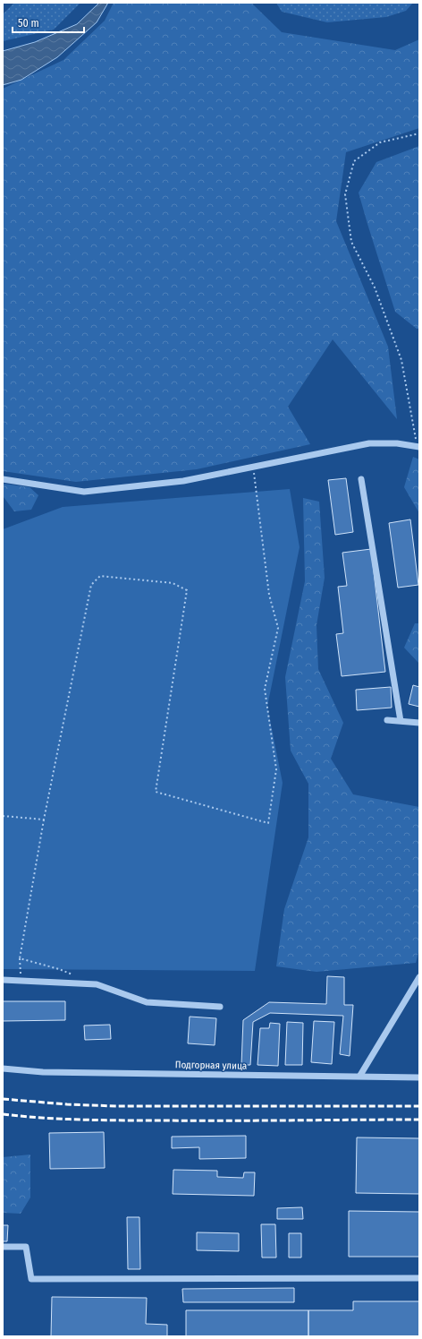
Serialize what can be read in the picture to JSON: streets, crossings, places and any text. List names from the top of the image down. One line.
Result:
{"streets":{"street":["Подгорная улица"]},"scale_bar":"50 m"}
